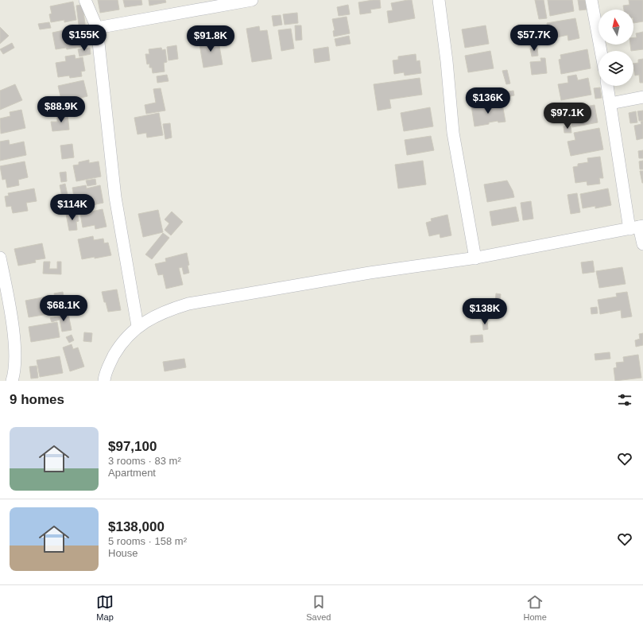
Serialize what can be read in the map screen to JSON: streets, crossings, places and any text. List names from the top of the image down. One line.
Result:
{"north":"top","page":{"price":["$155K","$57.7K","$91.8K","$136K","$88.9K","$97.1K","$114K","$68.1K","$138K"],"heading":"9 homes","list":[{"name":"$97,100","note":"3 rooms · 83 m² · Apartment"},{"name":"$138,000","note":"5 rooms · 158 m² · House"}],"tabs":["Map","Saved","Home"]}}
